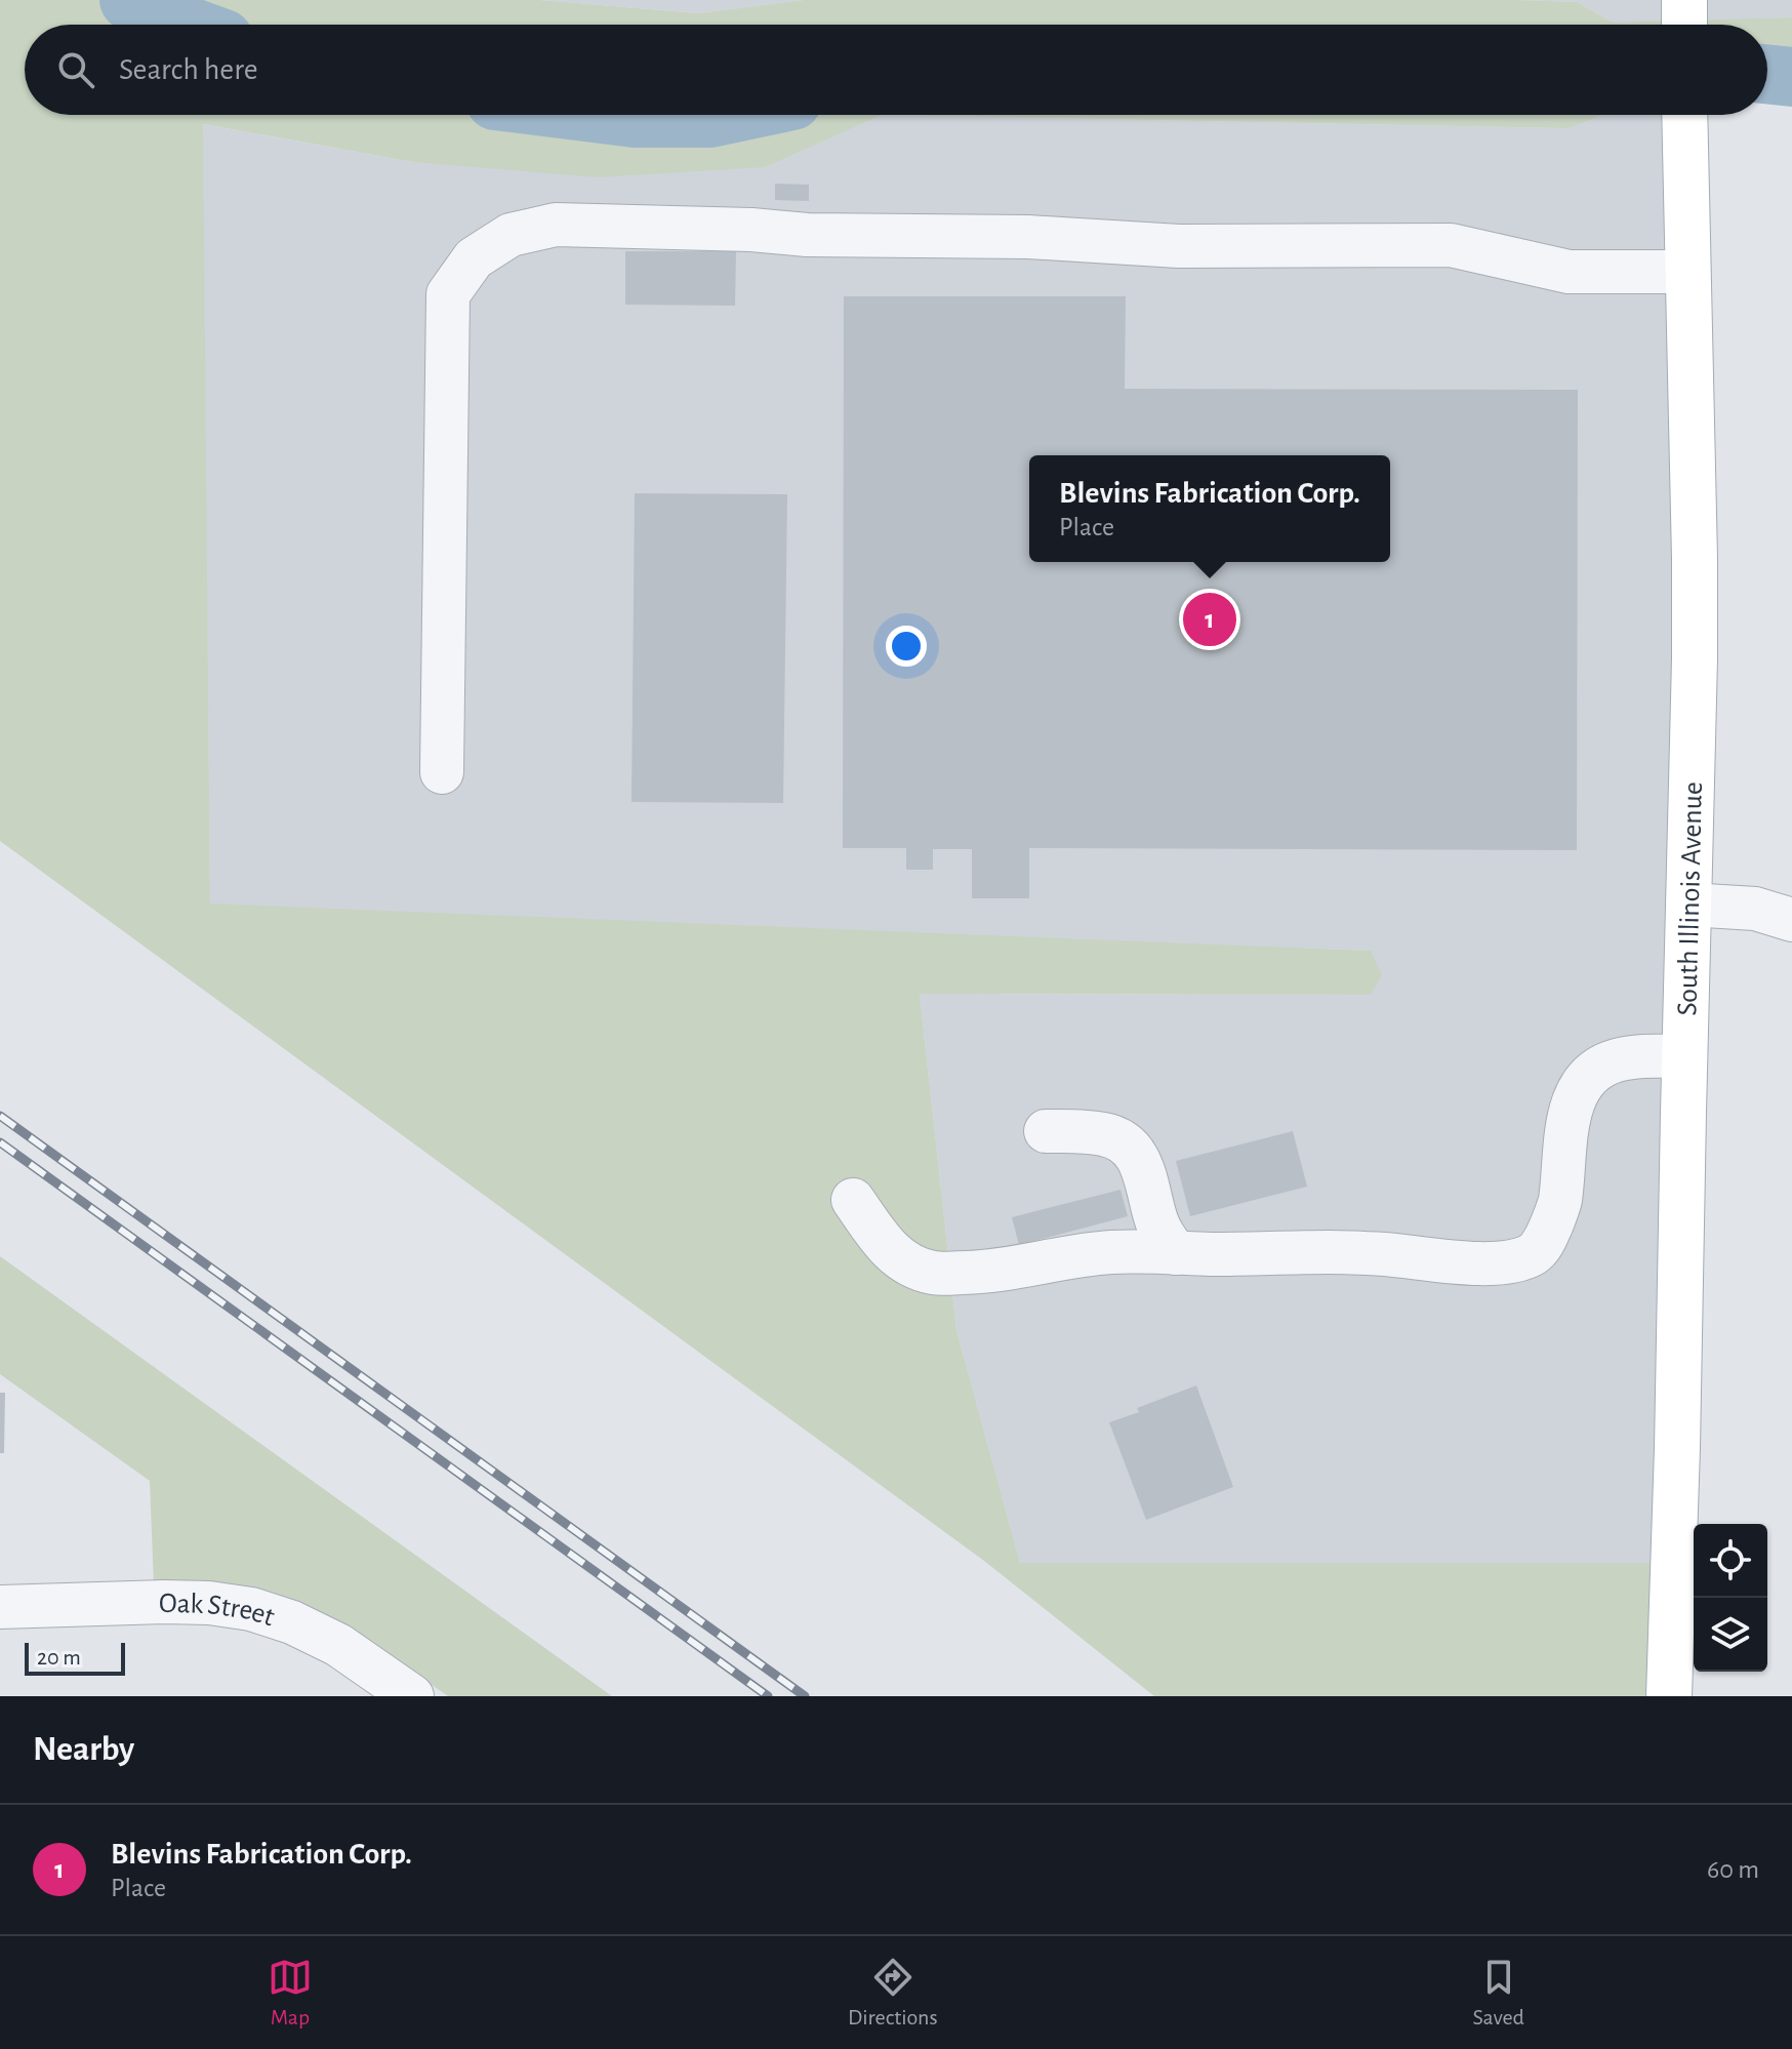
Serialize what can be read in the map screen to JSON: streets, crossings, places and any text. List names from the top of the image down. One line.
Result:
{"streets":{"main road":["South Illinois Avenue"],"street":["Oak Street"]},"scale_bar":"20 m","page":{"search":"Search here","popup":["Blevins Fabrication Corp.","Place"],"pins":"1","scale":"20 m","heading":"Nearby","list":[{"mark":"1","name":"Blevins Fabrication Corp.","note":"Place","value":"60 m"}],"nav":["Map","Directions","Saved"]}}
